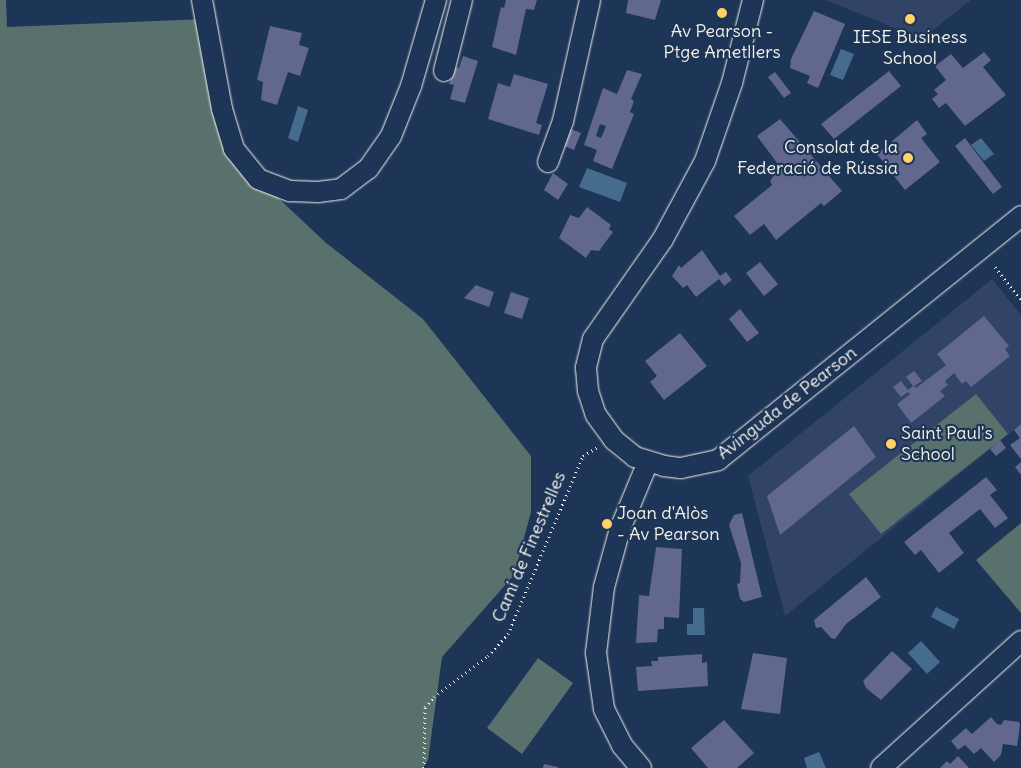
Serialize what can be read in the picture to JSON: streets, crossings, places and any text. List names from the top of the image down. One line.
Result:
{"streets":{"street":["Avinguda de Pearson"],"path":["Camí de Finestrelles"]},"crossings":[["Avinguda de Pearson","Camí de Finestrelles"]],"places":["Av Pearson - Ptge Ametllers","IESE Business School","Consolat de la Federació de Rússia","Saint Paul's School","Joan d'Alòs - Av Pearson"]}
